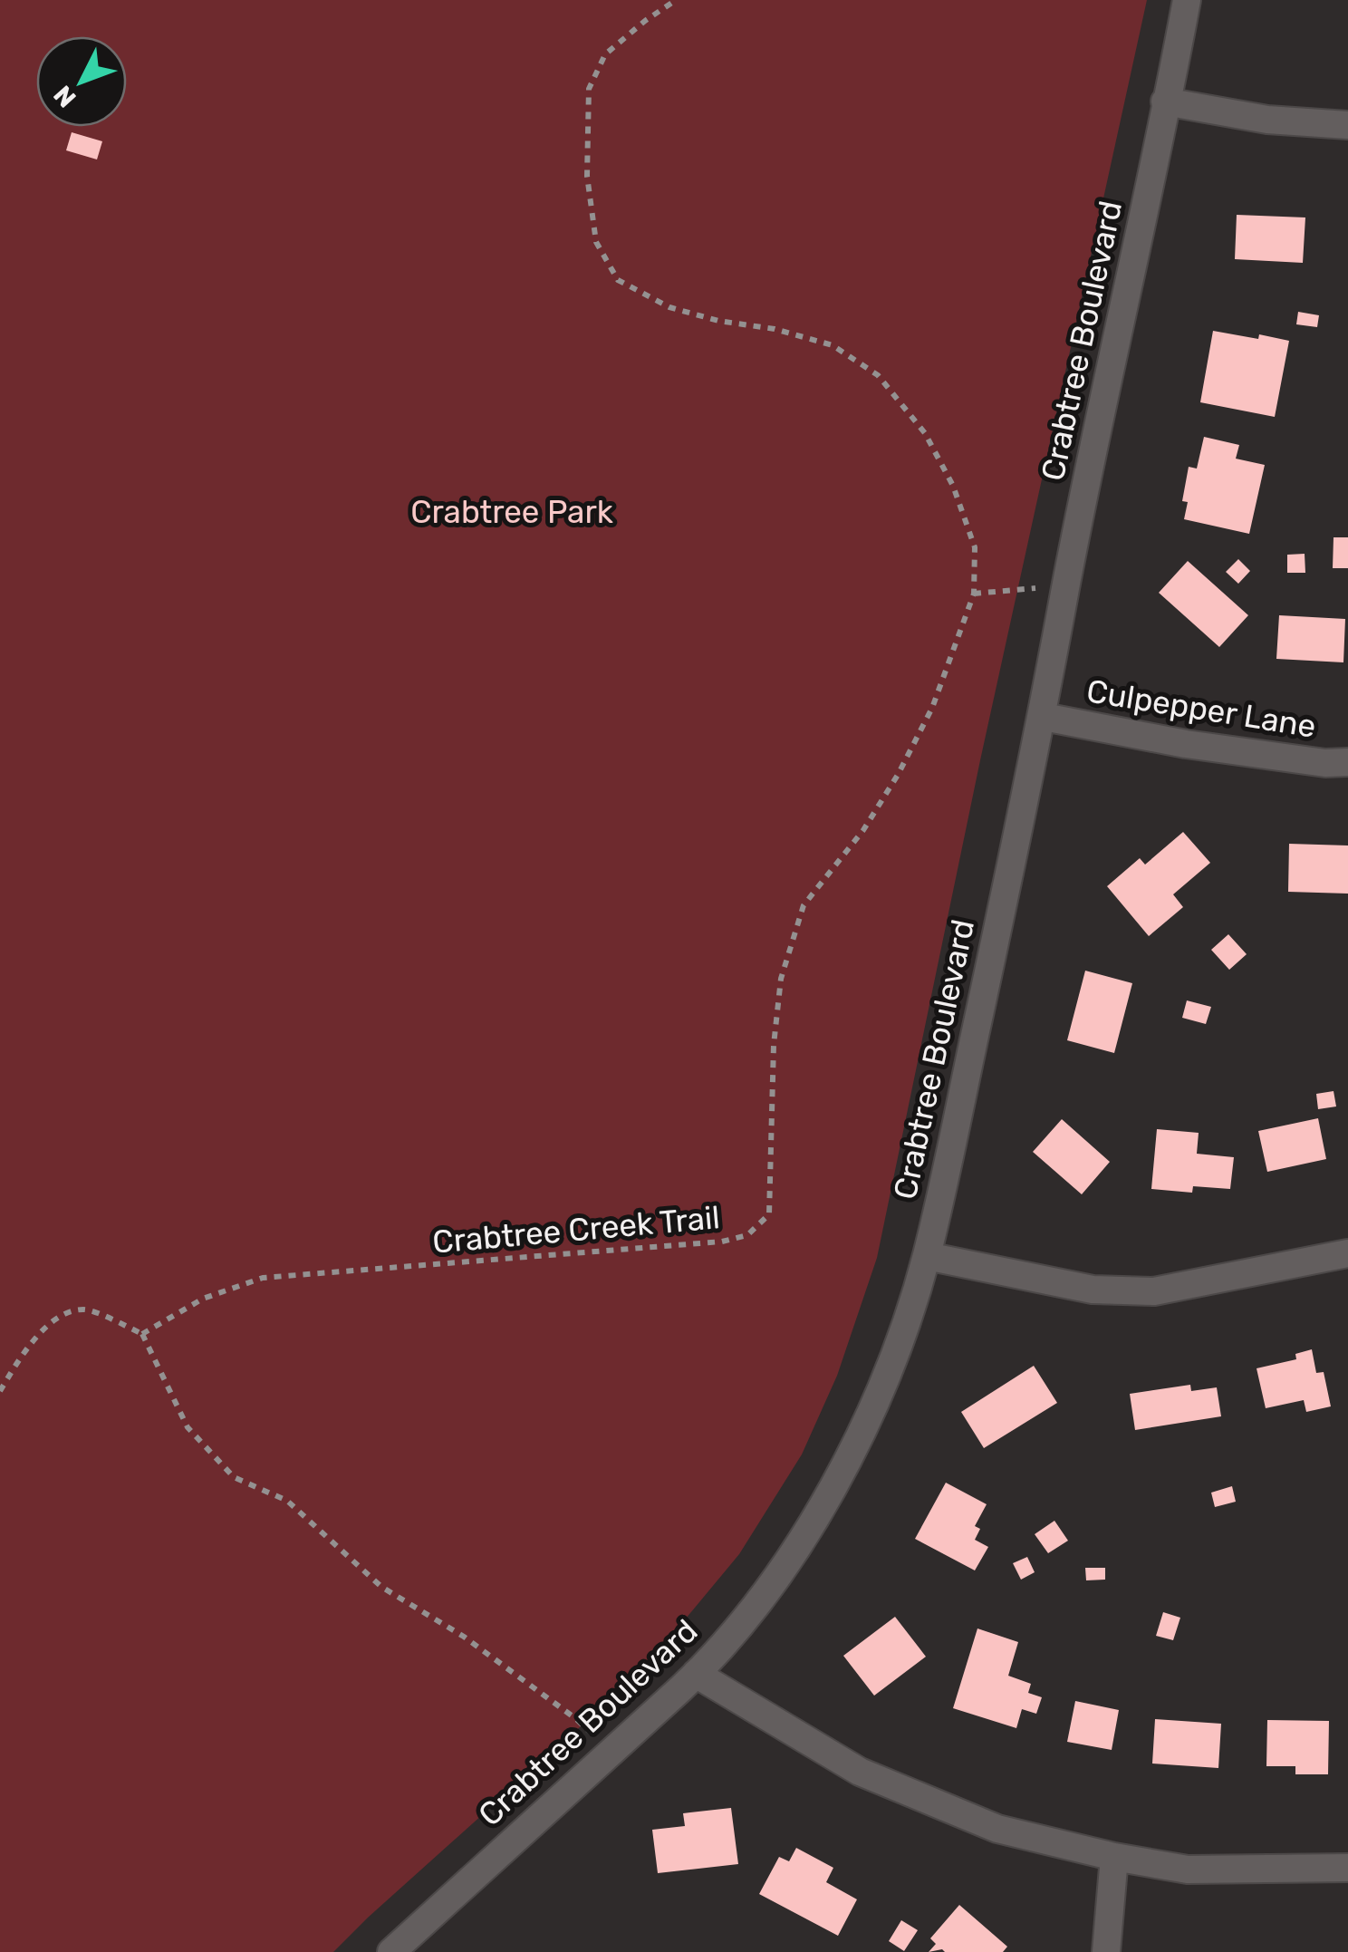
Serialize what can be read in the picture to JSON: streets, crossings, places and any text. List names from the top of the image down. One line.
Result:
{"streets":{"street":["Crabtree Boulevard","Culpepper Lane"],"path":["Crabtree Creek Trail"]},"crossings":[["Crabtree Boulevard","Culpepper Lane"]],"parks":["Crabtree Park"],"north":"bottom left"}
